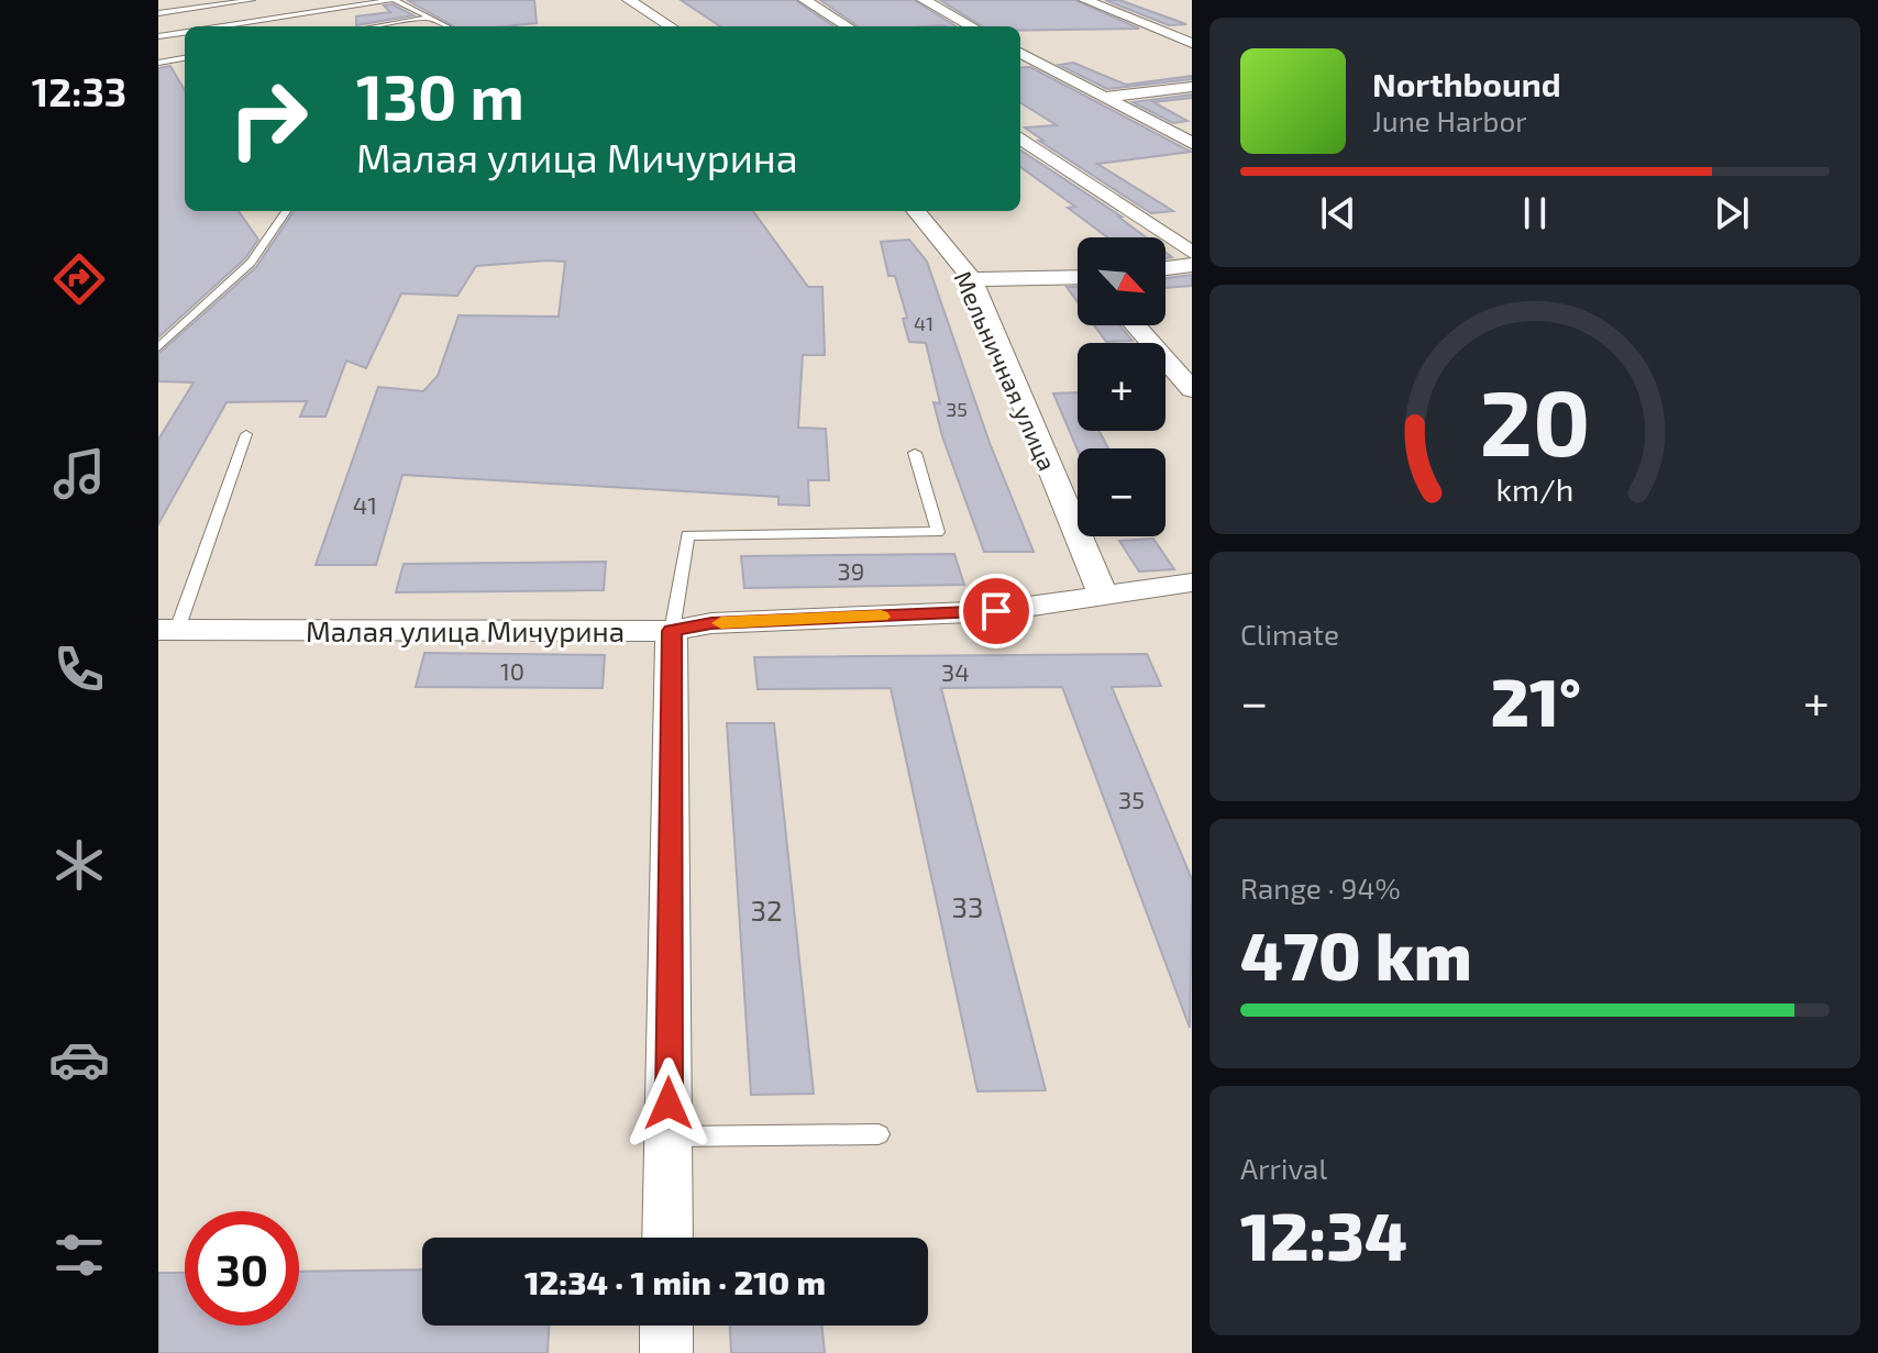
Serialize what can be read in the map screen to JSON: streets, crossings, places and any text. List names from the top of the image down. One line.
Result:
{"streets":{"street":["Мельничная улица","Малая улица Мичурина"]},"crossings":[["Мельничная улица","Малая улица Мичурина"]],"house_numbers":["41","35","41","39","10","34","35","33","32"],"north":"bottom right","page":{"tabs":"12:33","turn":["130 m","Малая улица Мичурина"],"song":["Northbound","June Harbor"],"map_buttons":["+","−"],"tile":["Climate",["Range · 94%","470 km"],["Arrival","12:34"]],"heat":["−","21°","+"],"limit":"30","trip":"12:34 · 1 min · 210 m","gauge":["20","km/h"]}}
